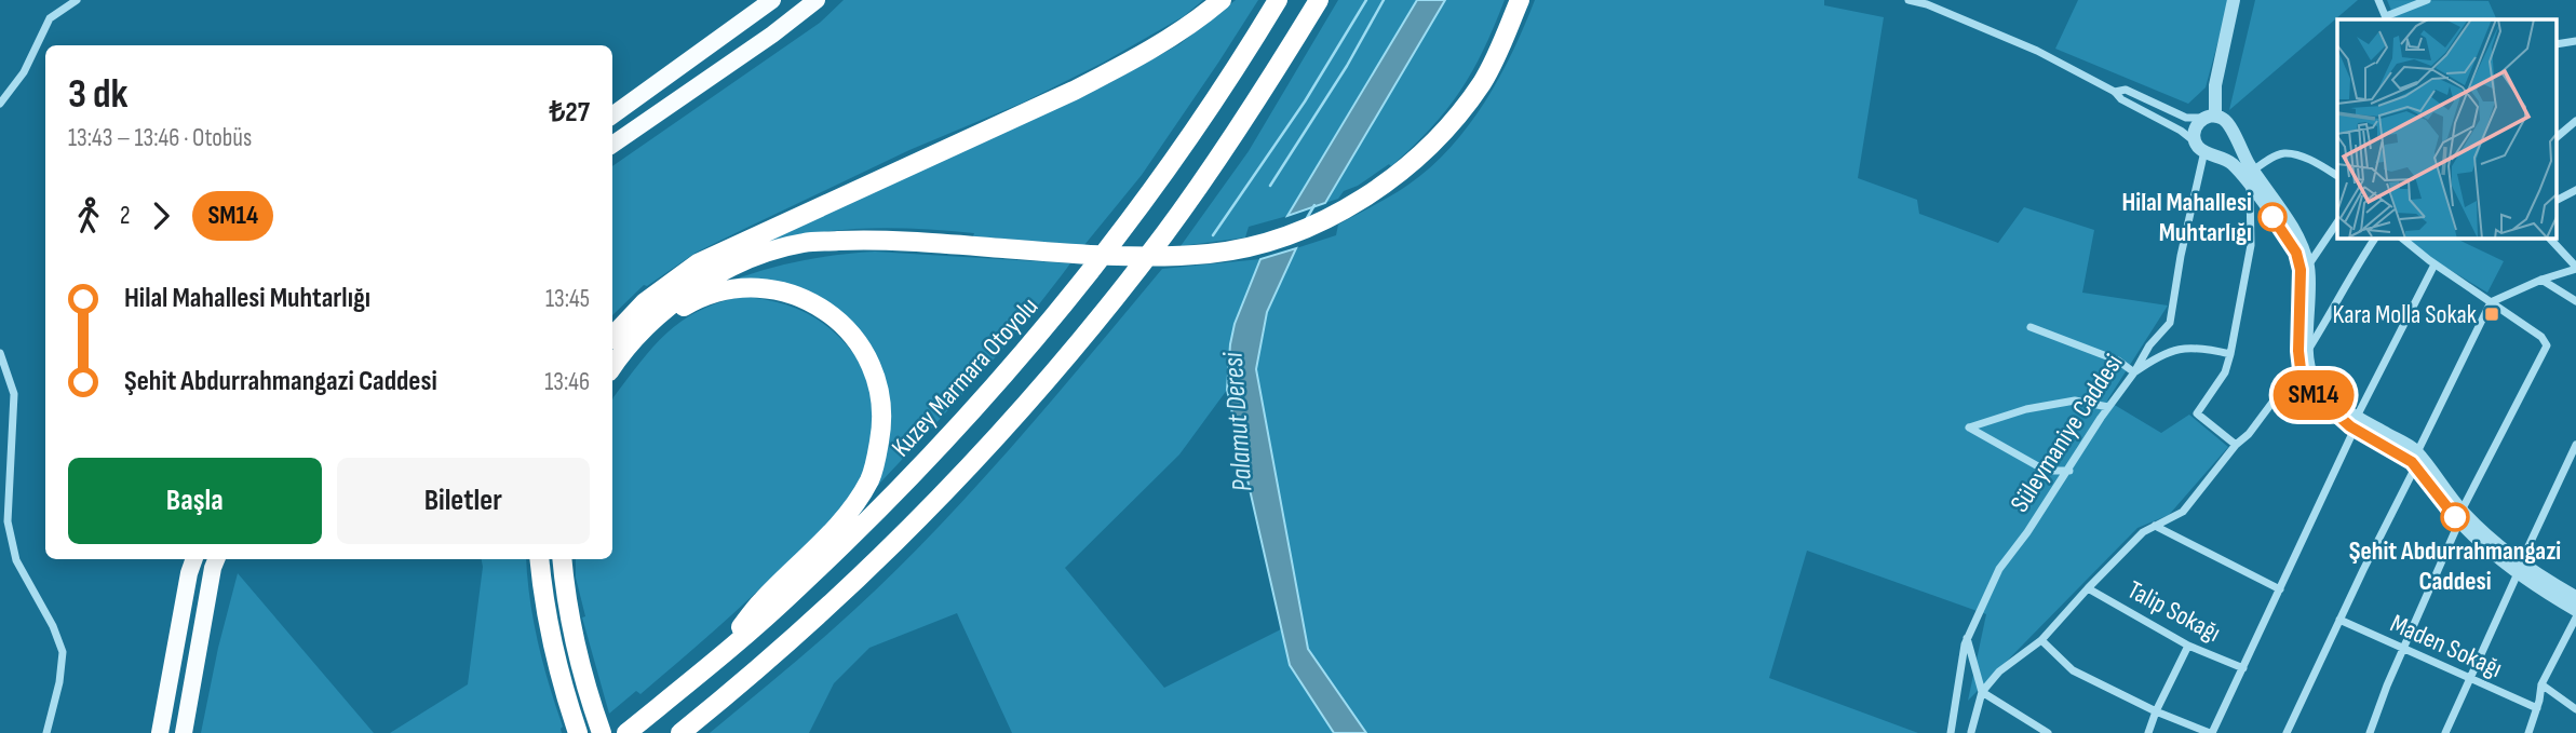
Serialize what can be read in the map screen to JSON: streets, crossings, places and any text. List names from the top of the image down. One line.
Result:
{"streets":{"highway":["Kuzey Marmara Otoyolu"],"street":["Süleymaniye Caddesi","Talip Sokağı","Maden Sokağı"]},"water":["Palamut Deresi"],"places":{"other":["Hilal Mahallesi Muhtarlığı","Şehit Abdurrahmangazi Caddesi"],"transit":["Kara Molla Sokak"]},"lines":["bus line SM14"],"page":{"on_map":"SM14","heading":["3 dk","13:43 – 13:46 · Otobüs","₺27"],"legs":["2","SM14"],"list":[{"name":"Hilal Mahallesi Muhtarlığı","value":"13:45"},{"name":"Şehit Abdurrahmangazi Caddesi","value":"13:46"}],"buttons":["Başla","Biletler"]}}
